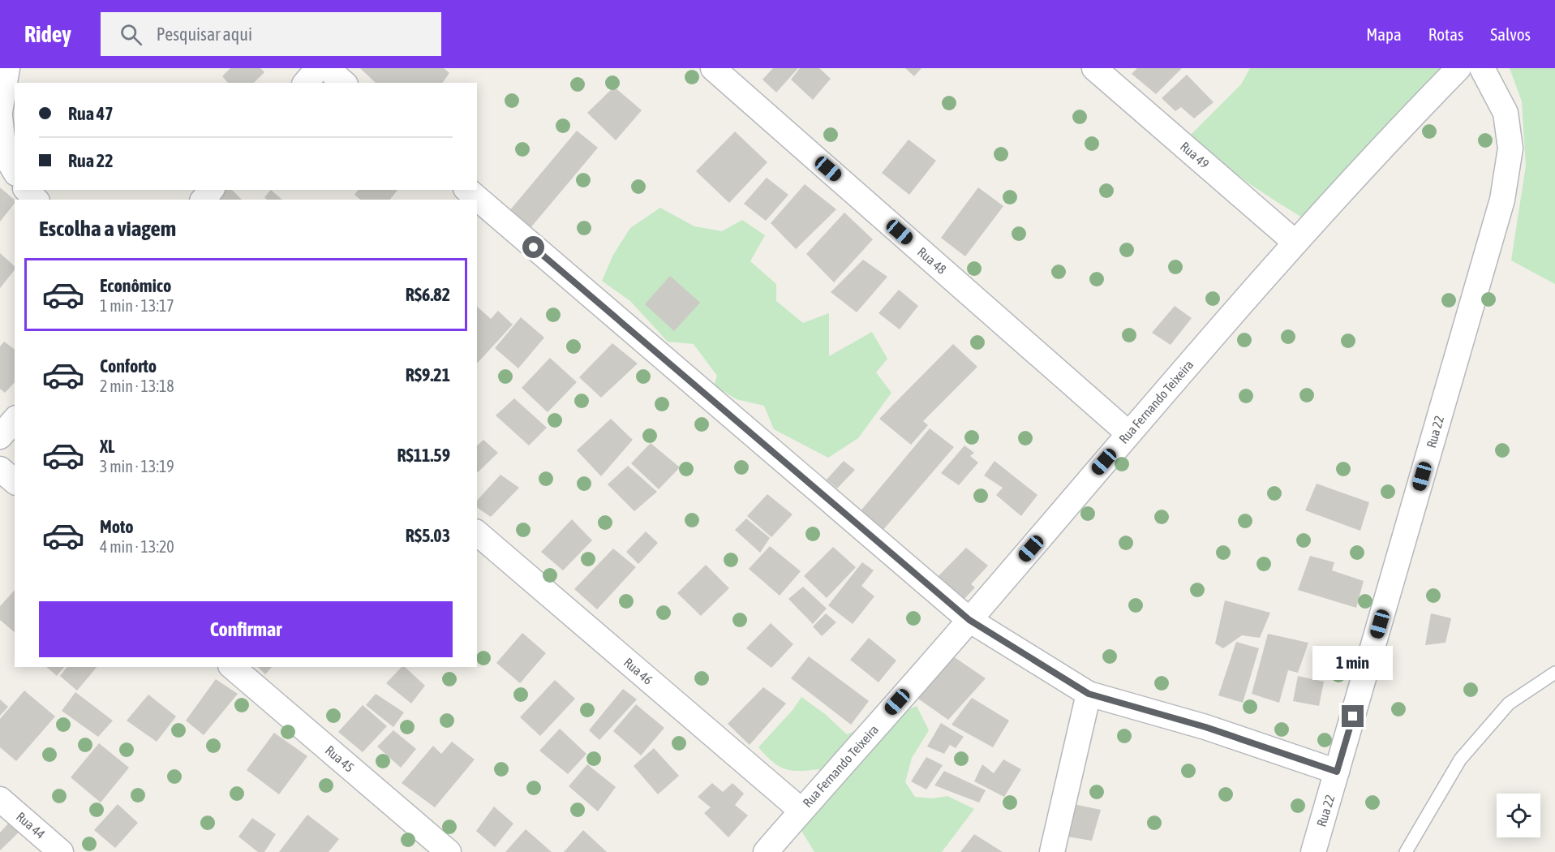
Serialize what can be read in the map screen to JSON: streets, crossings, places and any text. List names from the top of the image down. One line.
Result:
{"streets":{"street":["Rua 49","Rua 48","Rua Fernando Teixeira","Rua 22","Rua 46","Rua 45","Rua 44"]},"crossings":[["Rua 49","Rua Fernando Teixeira"],["Rua 48","Rua Fernando Teixeira"],["Rua Fernando Teixeira","Rua 46"]],"page":{"header":"Ridey","search":"Pesquisar aqui","nav":["Mapa","Rotas","Salvos"],"banner":["Rua 47","Rua 22"],"heading":"Escolha a viagem","list":[{"name":"Econômico","note":"1 min · 13:17","value":"R$6.82"},{"name":"Conforto","note":"2 min · 13:18","value":"R$9.21"},{"name":"XL","note":"3 min · 13:19","value":"R$11.59"},{"name":"Moto","note":"4 min · 13:20","value":"R$5.03"}],"buttons":"Confirmar","bubble":"1 min"}}
